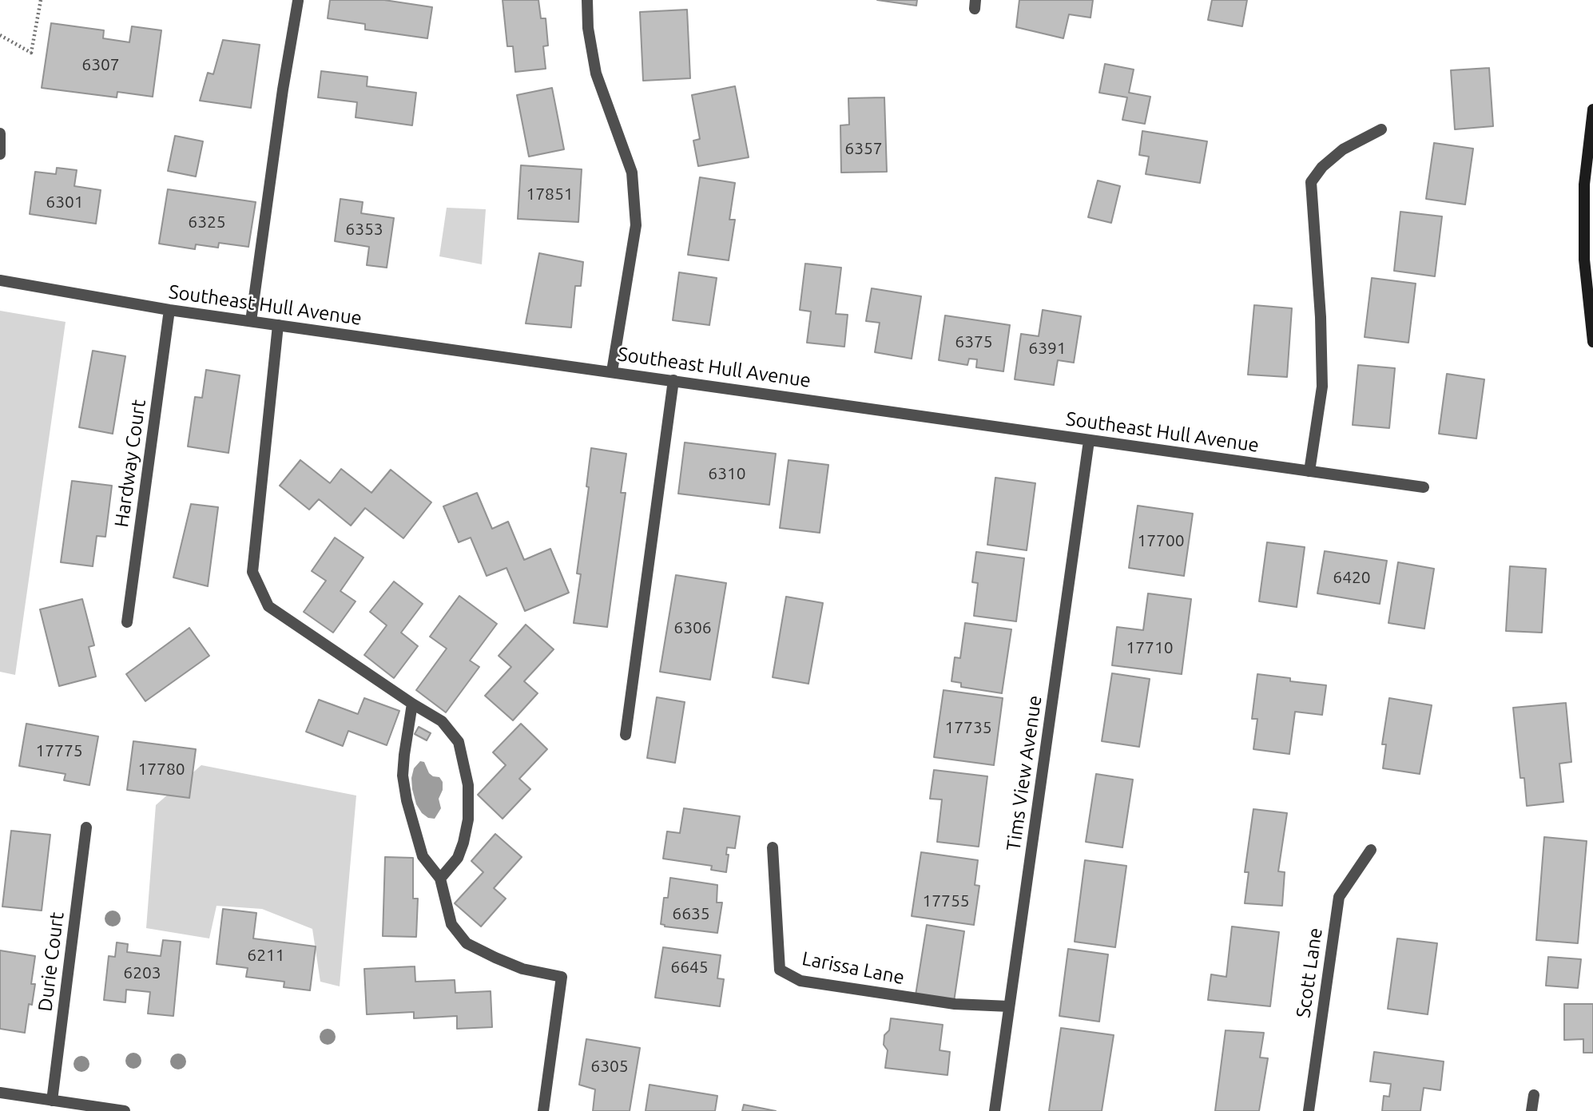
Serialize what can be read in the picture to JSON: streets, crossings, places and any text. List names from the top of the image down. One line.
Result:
{"streets":{"street":["Southeast Hull Avenue","Hardway Court","Tims View Avenue","Durie Court","Larissa Lane","Scott Lane"]},"crossings":[["Southeast Hull Avenue","Hardway Court"],["Southeast Hull Avenue","Tims View Avenue"],["Tims View Avenue","Larissa Lane"]],"house_numbers":["6307","6357","17851","6301","6325","6353","6375","6391","6310","17700","6420","6306","17710","17735","17775","17780","17755","6635","6211","6645","6203","6305"]}
